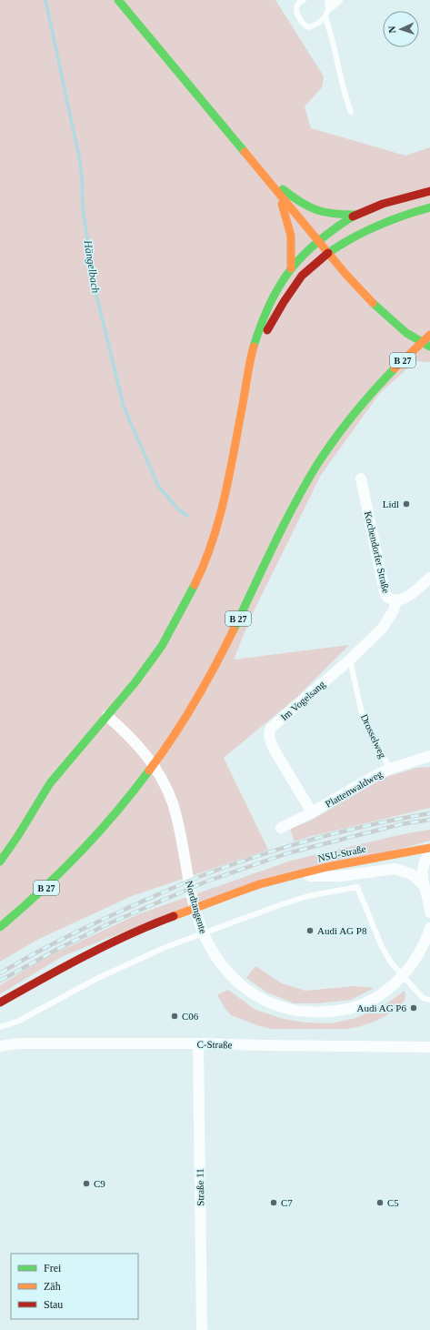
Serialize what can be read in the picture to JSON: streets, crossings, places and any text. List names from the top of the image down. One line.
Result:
{"streets":{"main road":["B 27","NSU-Straße"],"street":["Kochendorfer Straße","Im Vogelsang","Plattenwaldweg","Nordtangente","C-Straße","Straße 11"],"lane":["Drosselweg"]},"crossings":[["Kochendorfer Straße","Im Vogelsang"],["Im Vogelsang","Drosselweg"],["Im Vogelsang","Plattenwaldweg"],["Drosselweg","Plattenwaldweg"],["C-Straße","Straße 11"]],"water":["Hängelbach"],"places":["Lidl","Audi AG P8","Audi AG P6","C06","C9","C7","C5"],"legend":["Frei","Zäh","Stau"],"north":"left"}
